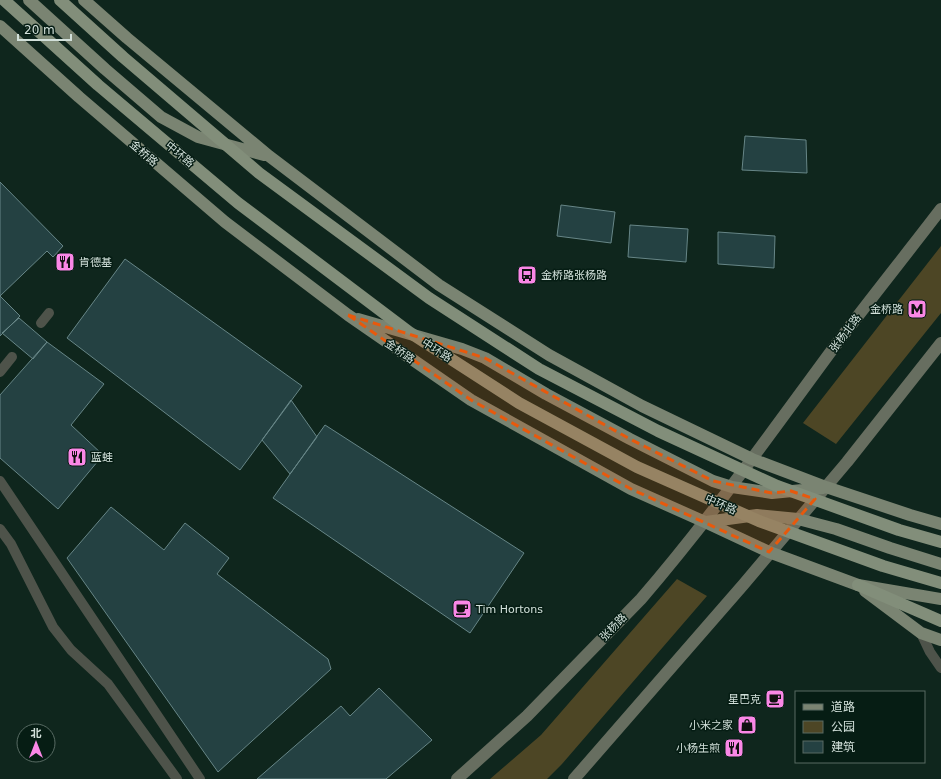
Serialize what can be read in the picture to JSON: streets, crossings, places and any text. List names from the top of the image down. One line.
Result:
{"streets":{"highway":["中环路"],"main road":["金桥路","张杨北路","张杨路"]},"crossings":[["金桥路","张杨路"],["张杨北路","张杨路"]],"places":{"restaurant":["肯德基","蓝蛙","小杨生煎"],"bus stop":["金桥路张杨路"],"metro station":["金桥路"],"cafe":["Tim Hortons","星巴克"],"shop":["小米之家"]},"legend":["道路","公园","建筑"],"scale_bar":"20 m","north":"top"}
